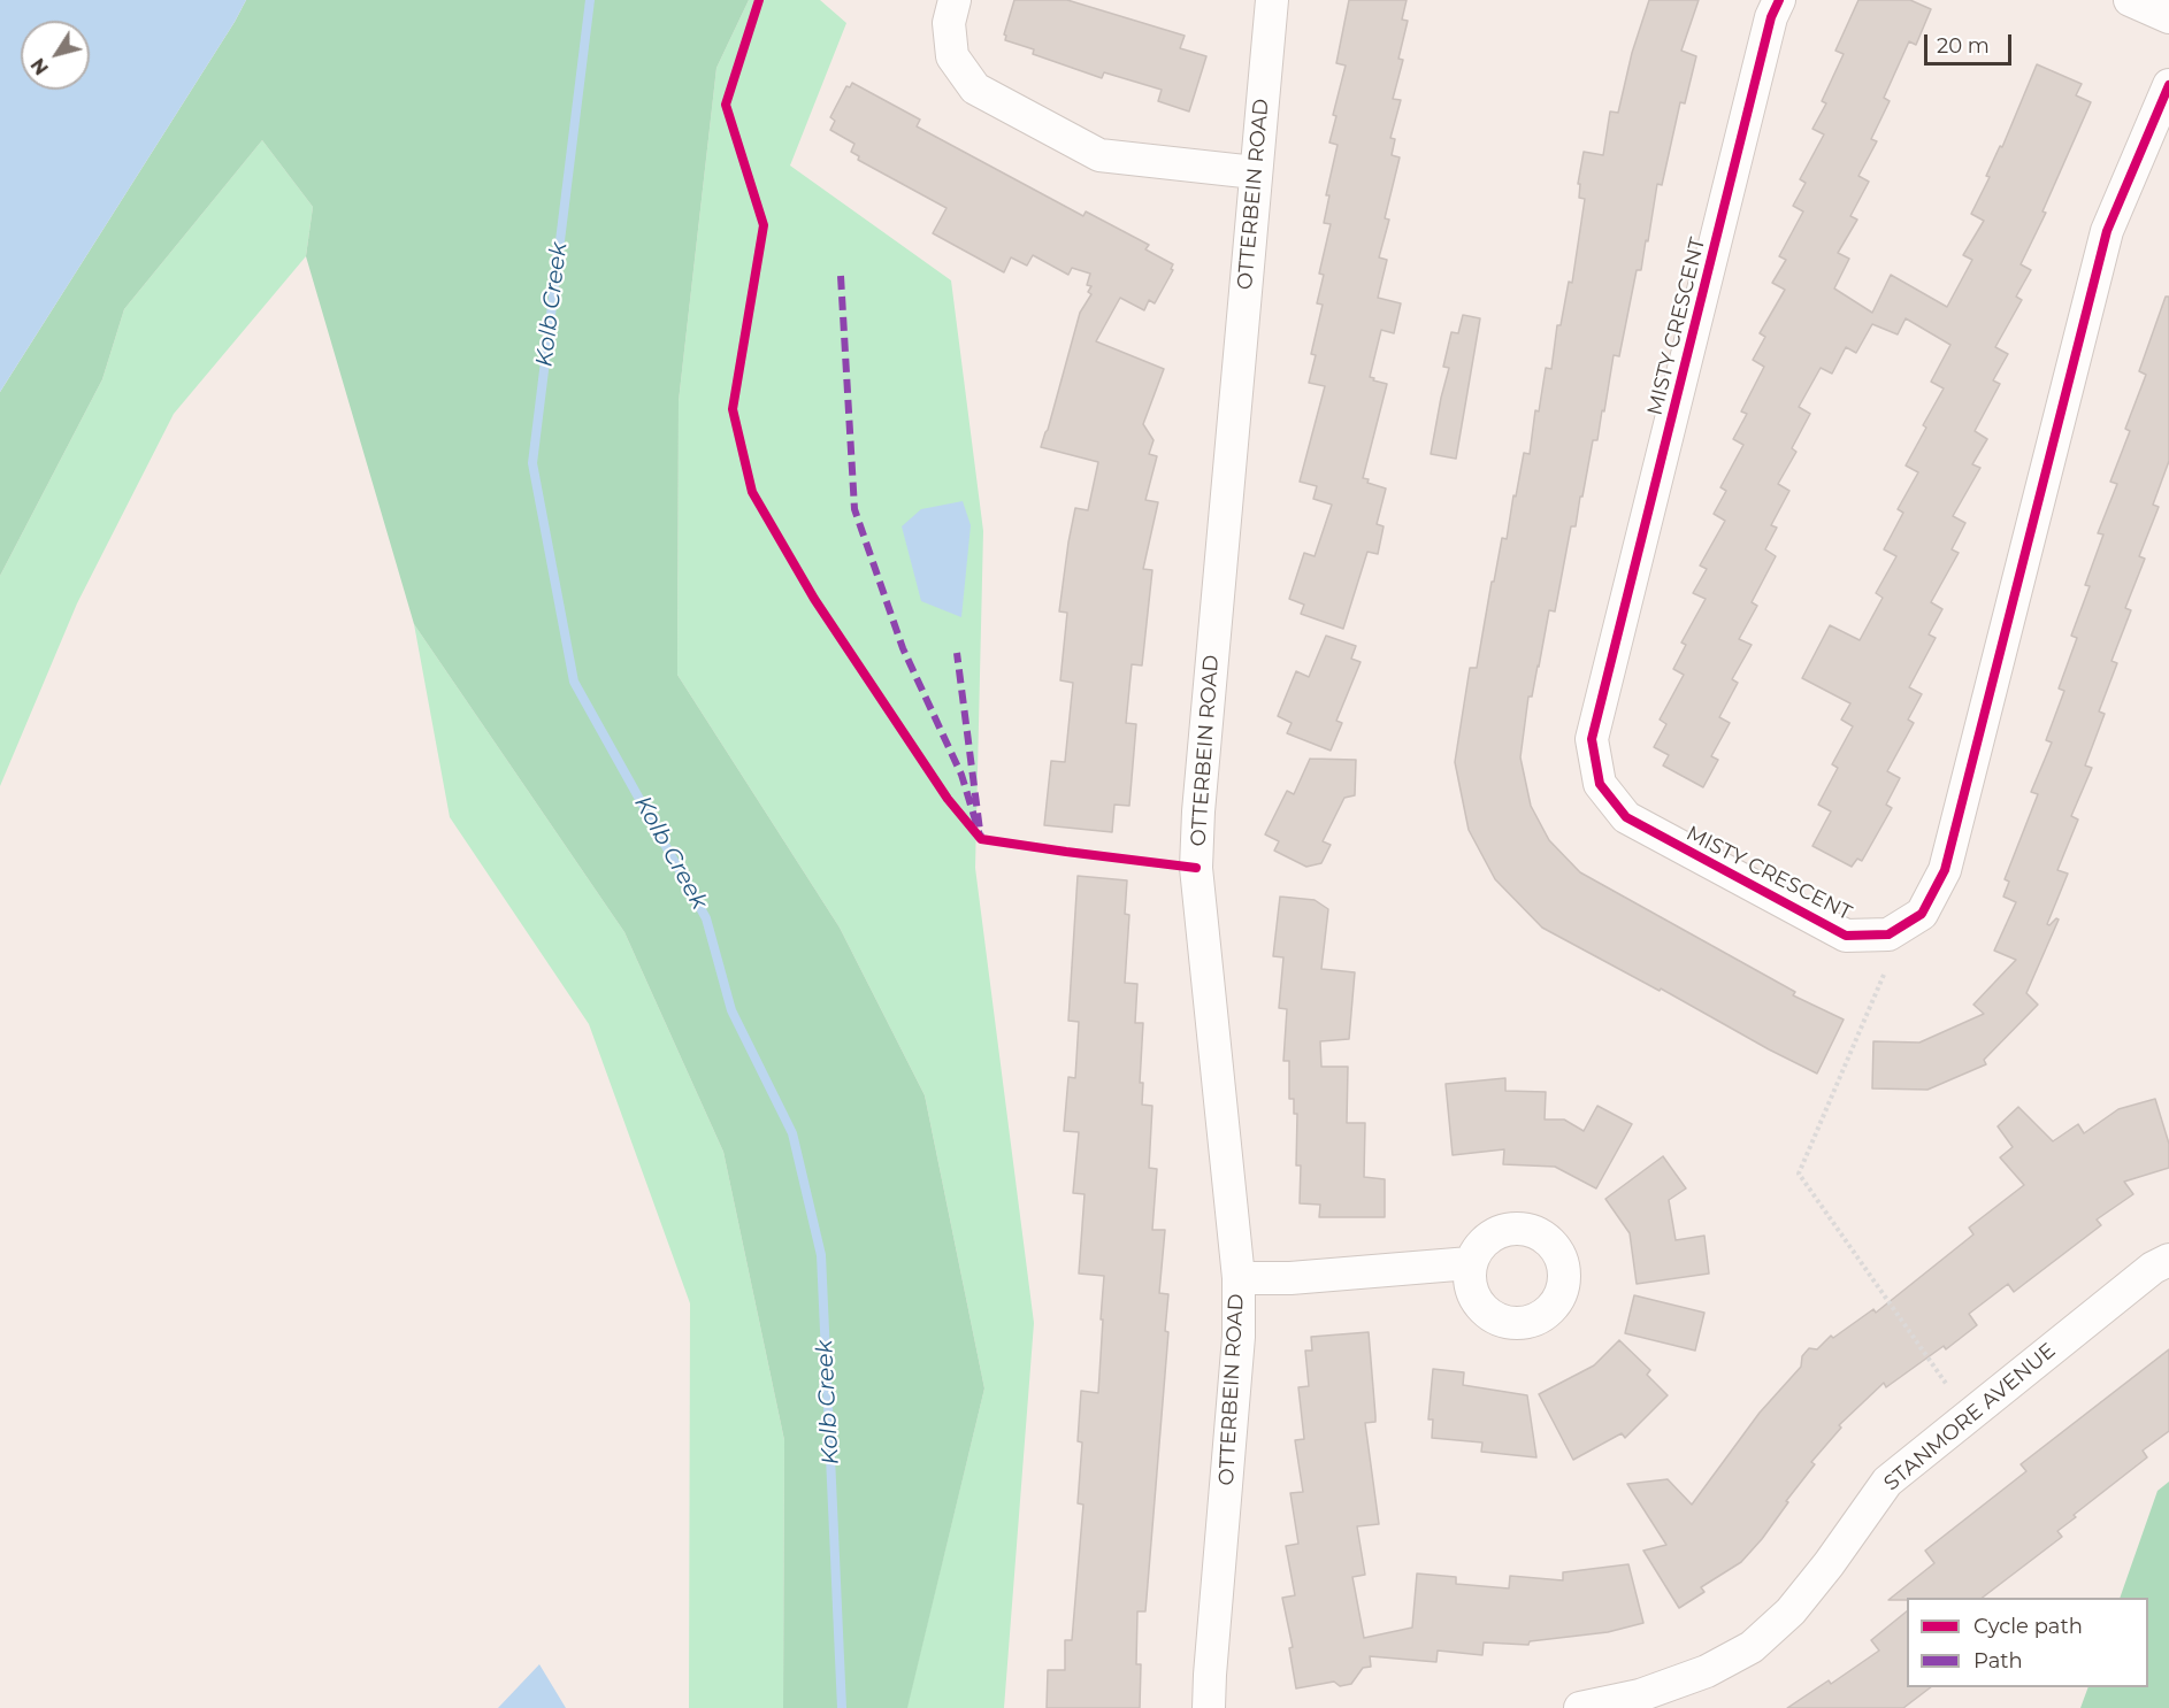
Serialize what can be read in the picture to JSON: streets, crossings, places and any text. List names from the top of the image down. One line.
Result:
{"streets":{"street":["OTTERBEIN ROAD","MISTY CRESCENT","STANMORE AVENUE"]},"water":["Kolb Creek"],"legend":["Cycle path","Path"],"scale_bar":"20 m","north":"bottom left"}
